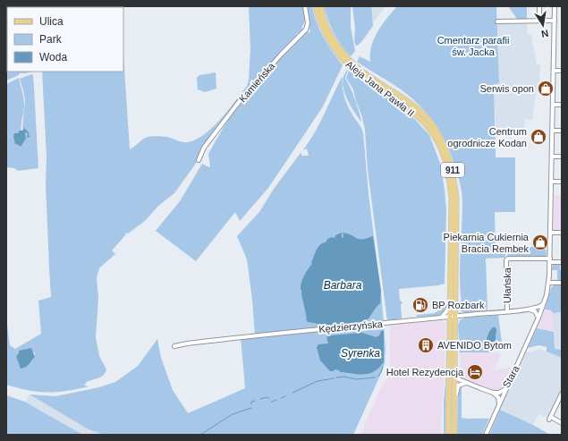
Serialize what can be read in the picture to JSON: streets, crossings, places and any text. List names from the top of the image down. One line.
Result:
{"streets":{"main road":["Aleja Jana Pawła II","911"],"street":["Kamieńska","Ułańska","Kędzierzyńska","Stara"]},"crossings":[["Aleja Jana Pawła II","911"],["Aleja Jana Pawła II","Kędzierzyńska"],["Aleja Jana Pawła II","Stara"],["911","Stara"],["Ułańska","Kędzierzyńska"],["Ułańska","Stara"],["Kędzierzyńska","Stara"]],"water":["Barbara","Syrenka"],"parks":["Cmentarz parafii św. Jacka"],"places":{"shop":["Serwis opon","Centrum ogrodnicze Kodan","Piekarnia Cukiernia Bracia Rembek"],"fuel station":["BP Rozbark"],"building":["AVENIDO Bytom"],"hotel":["Hotel Rezydencja"]},"legend":["Ulica","Park","Woda"],"north":"bottom"}
